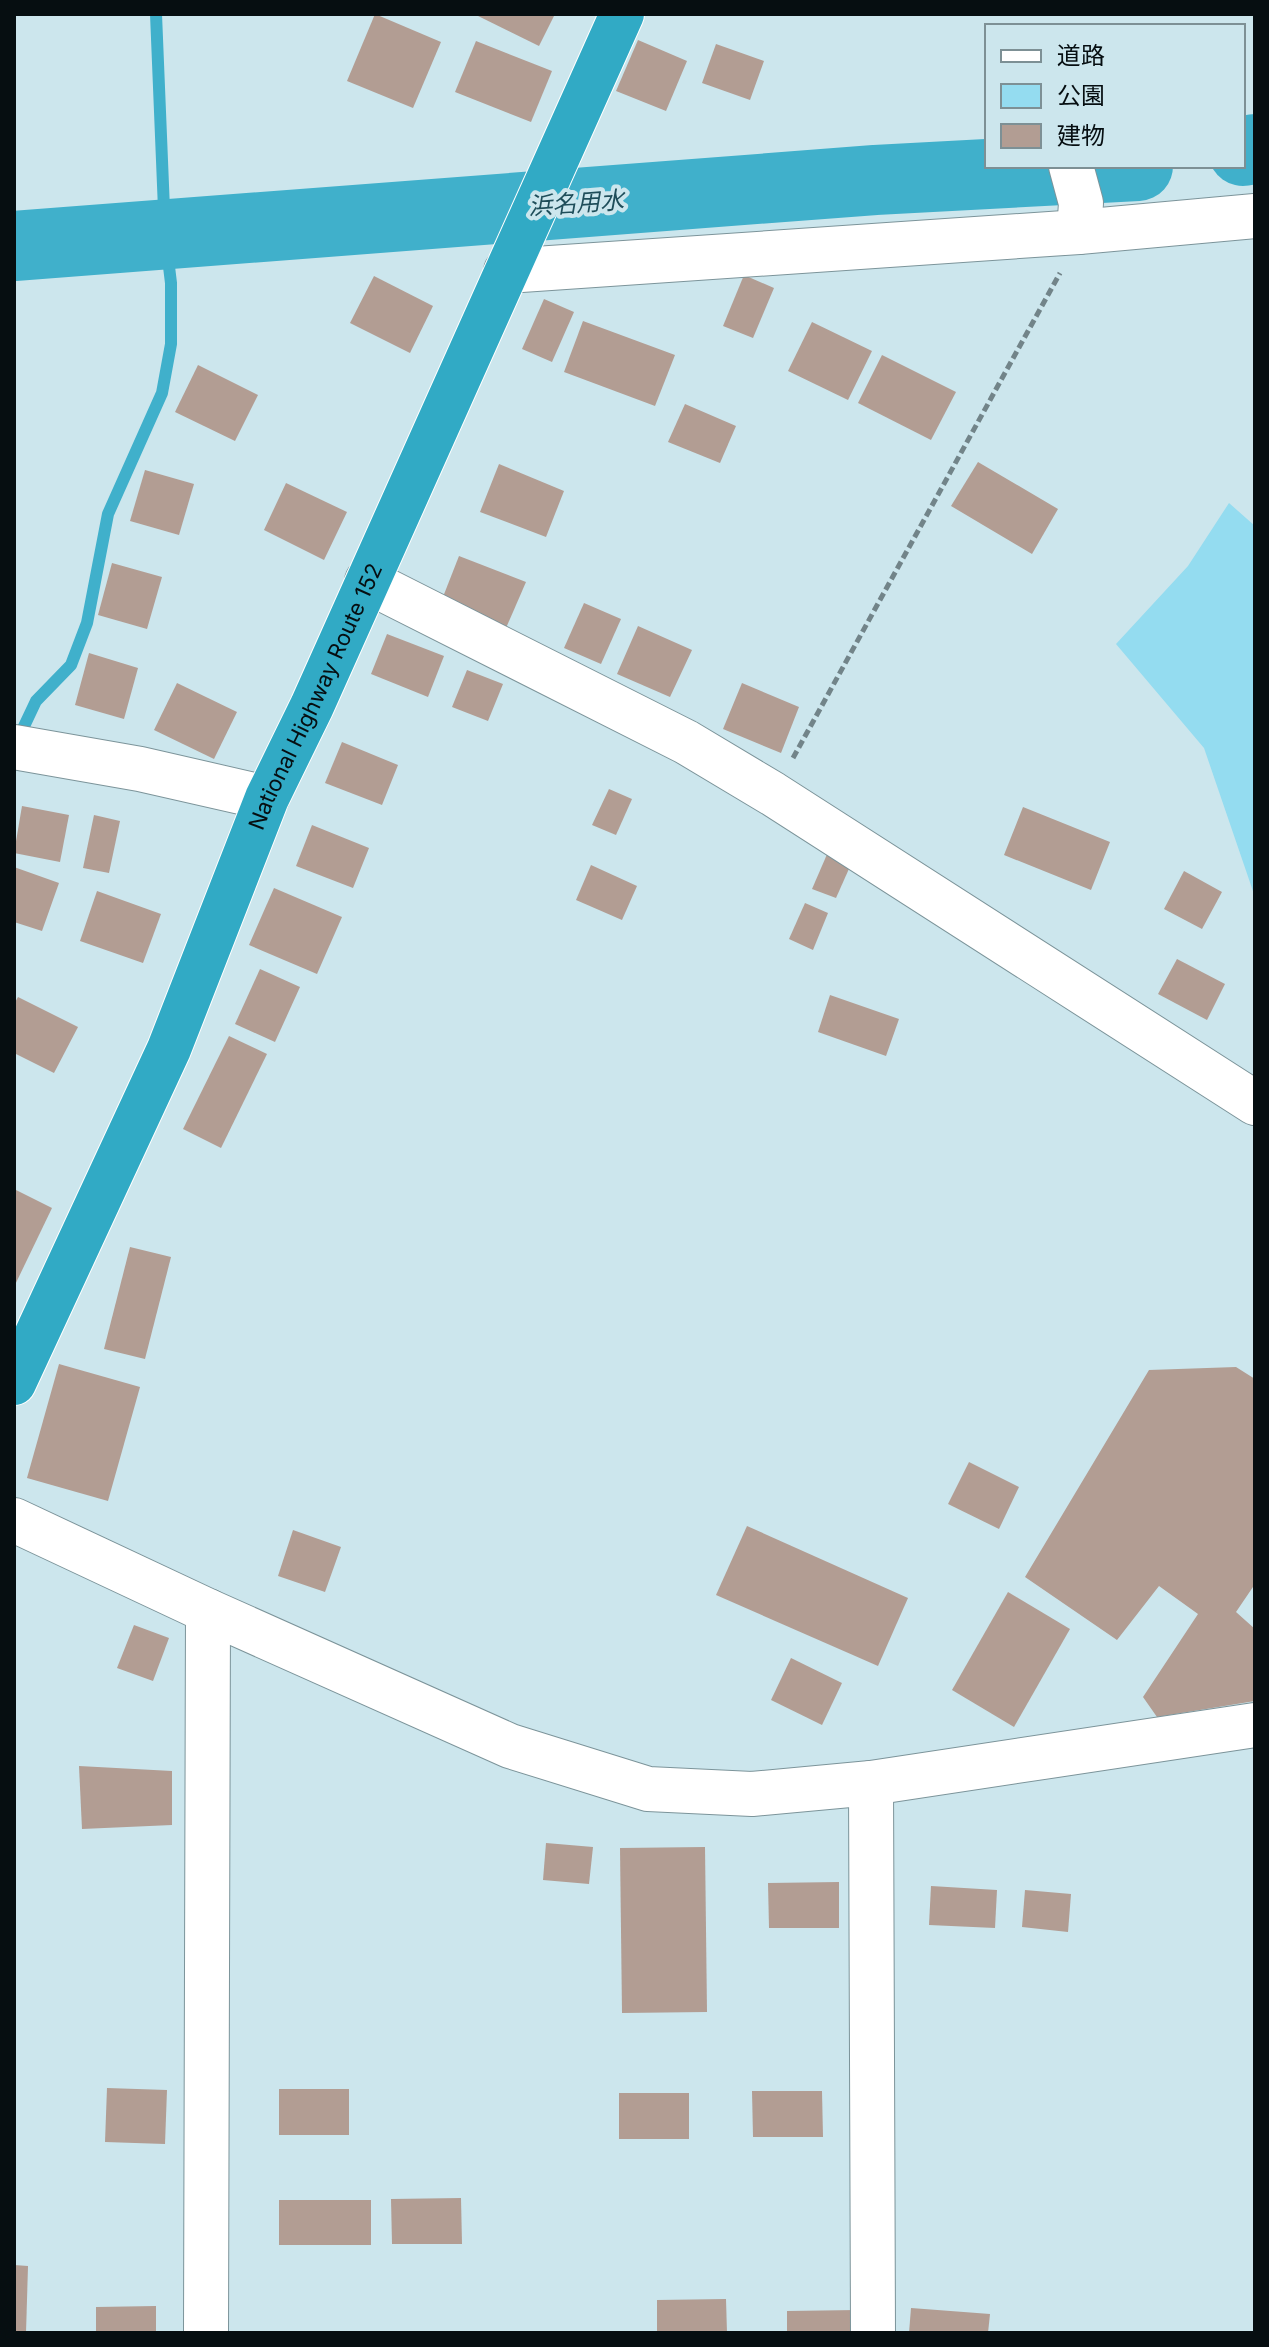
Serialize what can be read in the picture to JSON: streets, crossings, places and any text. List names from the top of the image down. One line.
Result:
{"streets":{"highway":["National Highway Route 152"]},"water":["浜名用水"],"legend":["道路","公園","建物"]}
